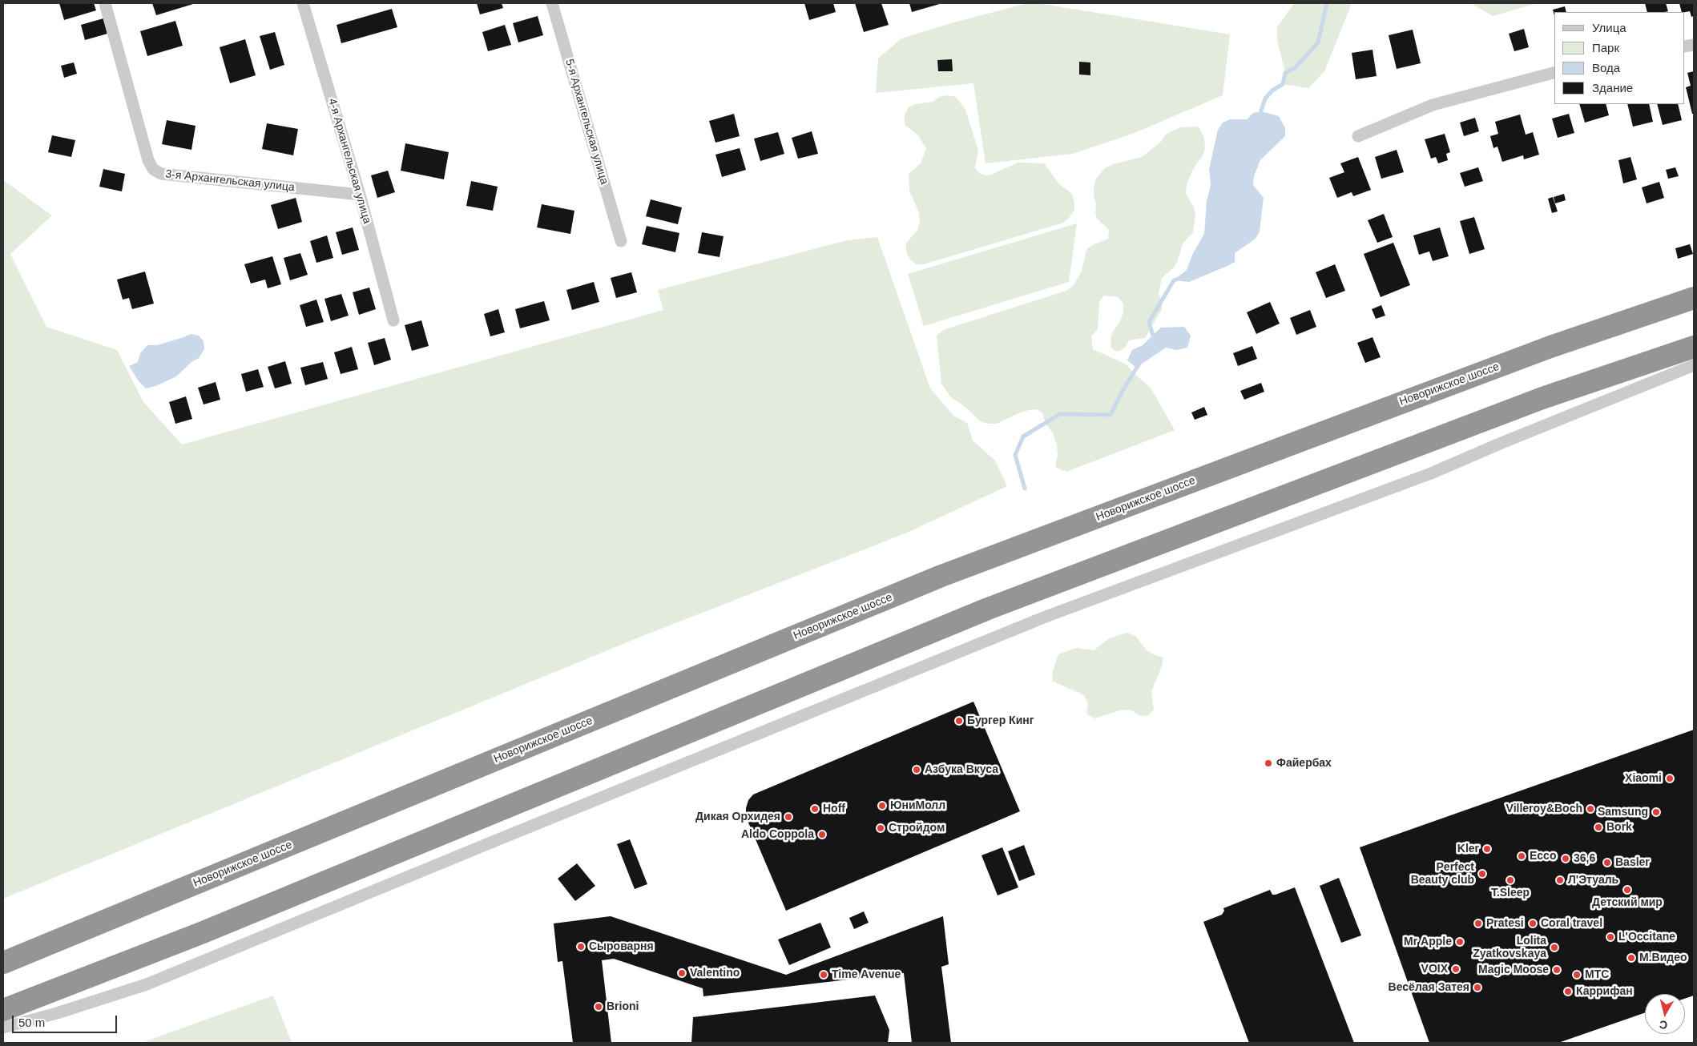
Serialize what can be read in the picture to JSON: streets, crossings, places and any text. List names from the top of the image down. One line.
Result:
{"streets":{"highway":["Новорижское шоссе"],"street":["5-я Архангельская улица","4-я Архангельская улица","3-я Архангельская улица"]},"crossings":[["4-я Архангельская улица","3-я Архангельская улица"]],"places":["Бургер Кинг","Файербах","Азбука Вкуса","Xiaomi","ЮниМолл","Hoff","Villeroy&Boch","Samsung","Дикая Орхидея","Bork","Стройдом","Aldo Coppola","Kler","Ecco","36,6","Basler","Perfect Beauty club","T.Sleep","Л'Этуаль","Детский мир","Pratesi","Coral travel","L'Occitane","Mr Apple","Сыроварня","Lolita Zyatkovskaya","М.Видео","VOIX","Magic Moose","Valentino","Time Avenue","МТС","Весёлая Затея","Каррифан","Brioni"],"legend":["Улица","Парк","Вода","Здание"],"scale_bar":"50 m","north":"bottom"}
